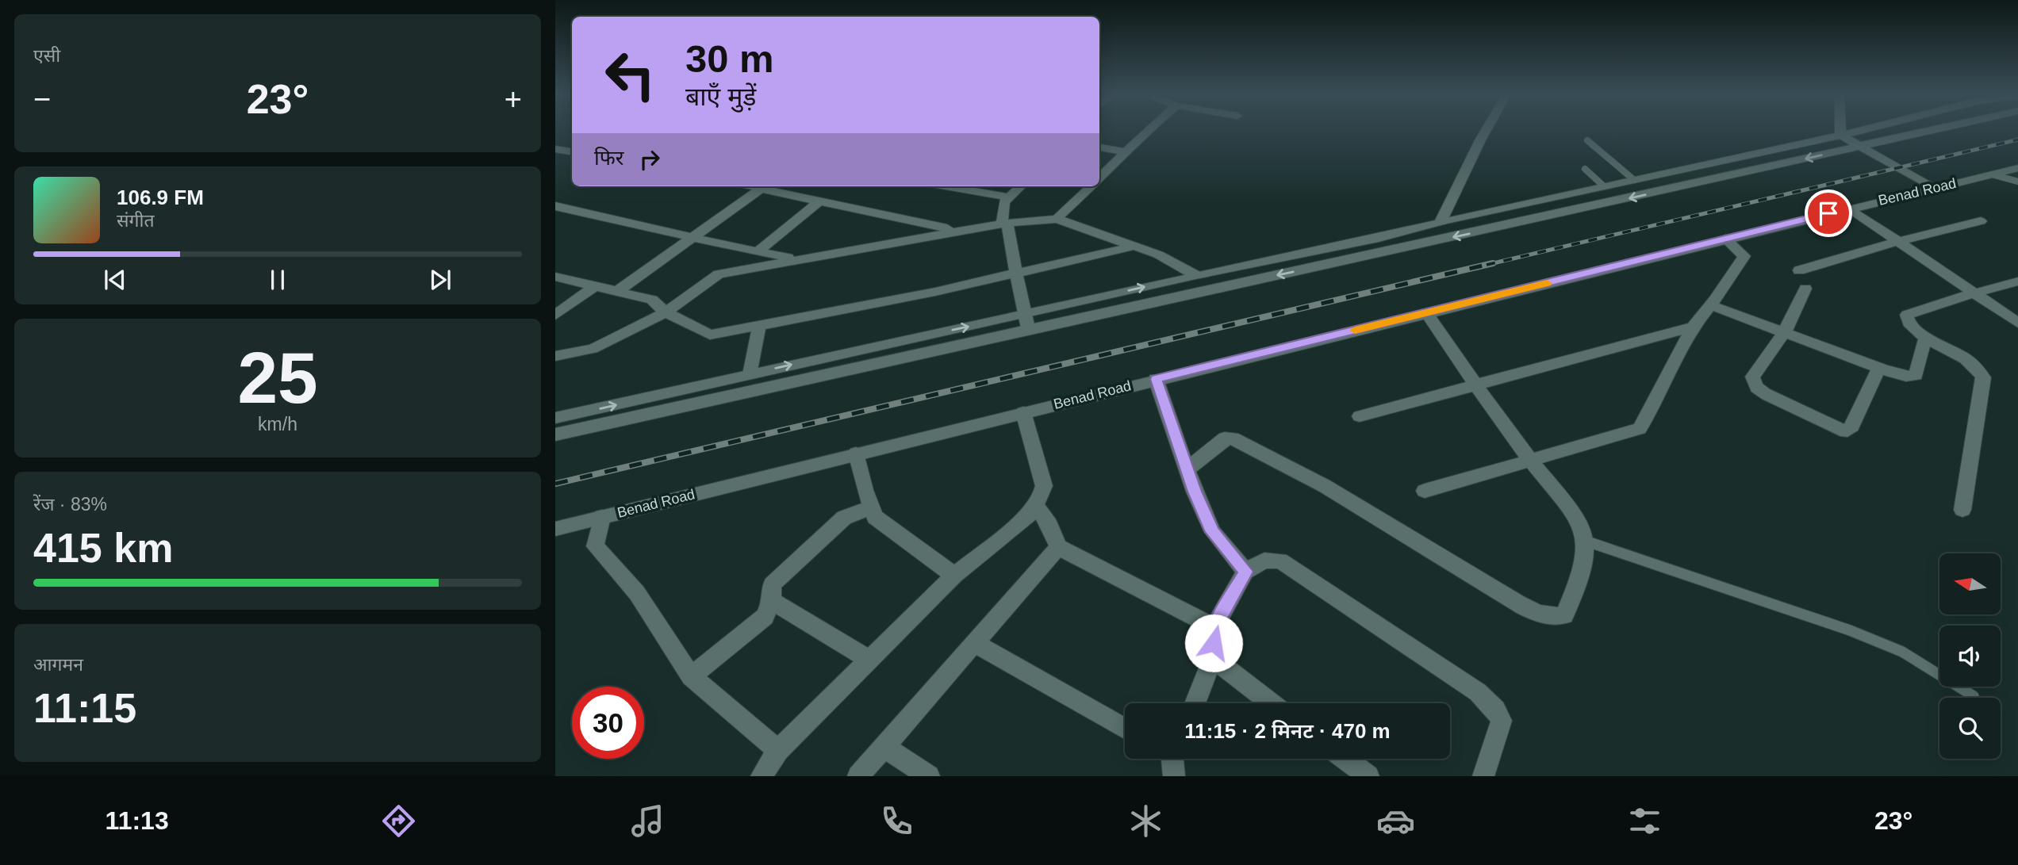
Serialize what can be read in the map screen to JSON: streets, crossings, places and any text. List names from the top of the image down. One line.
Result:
{"streets":{"street":["Benad Road"]},"north":"left","page":{"tile":["एसी",["25","km/h"],["रेंज · 83%","415 km"],["आगमन","11:15"]],"turn":["30 m","बाएँ मुड़ें"],"heat":["−","23°","+"],"then":"फिर","song":["106.9 FM","संगीत"],"limit":"30","trip":"11:15 · 2 मिनट · 470 m","tabs":["11:13","23°"]}}
